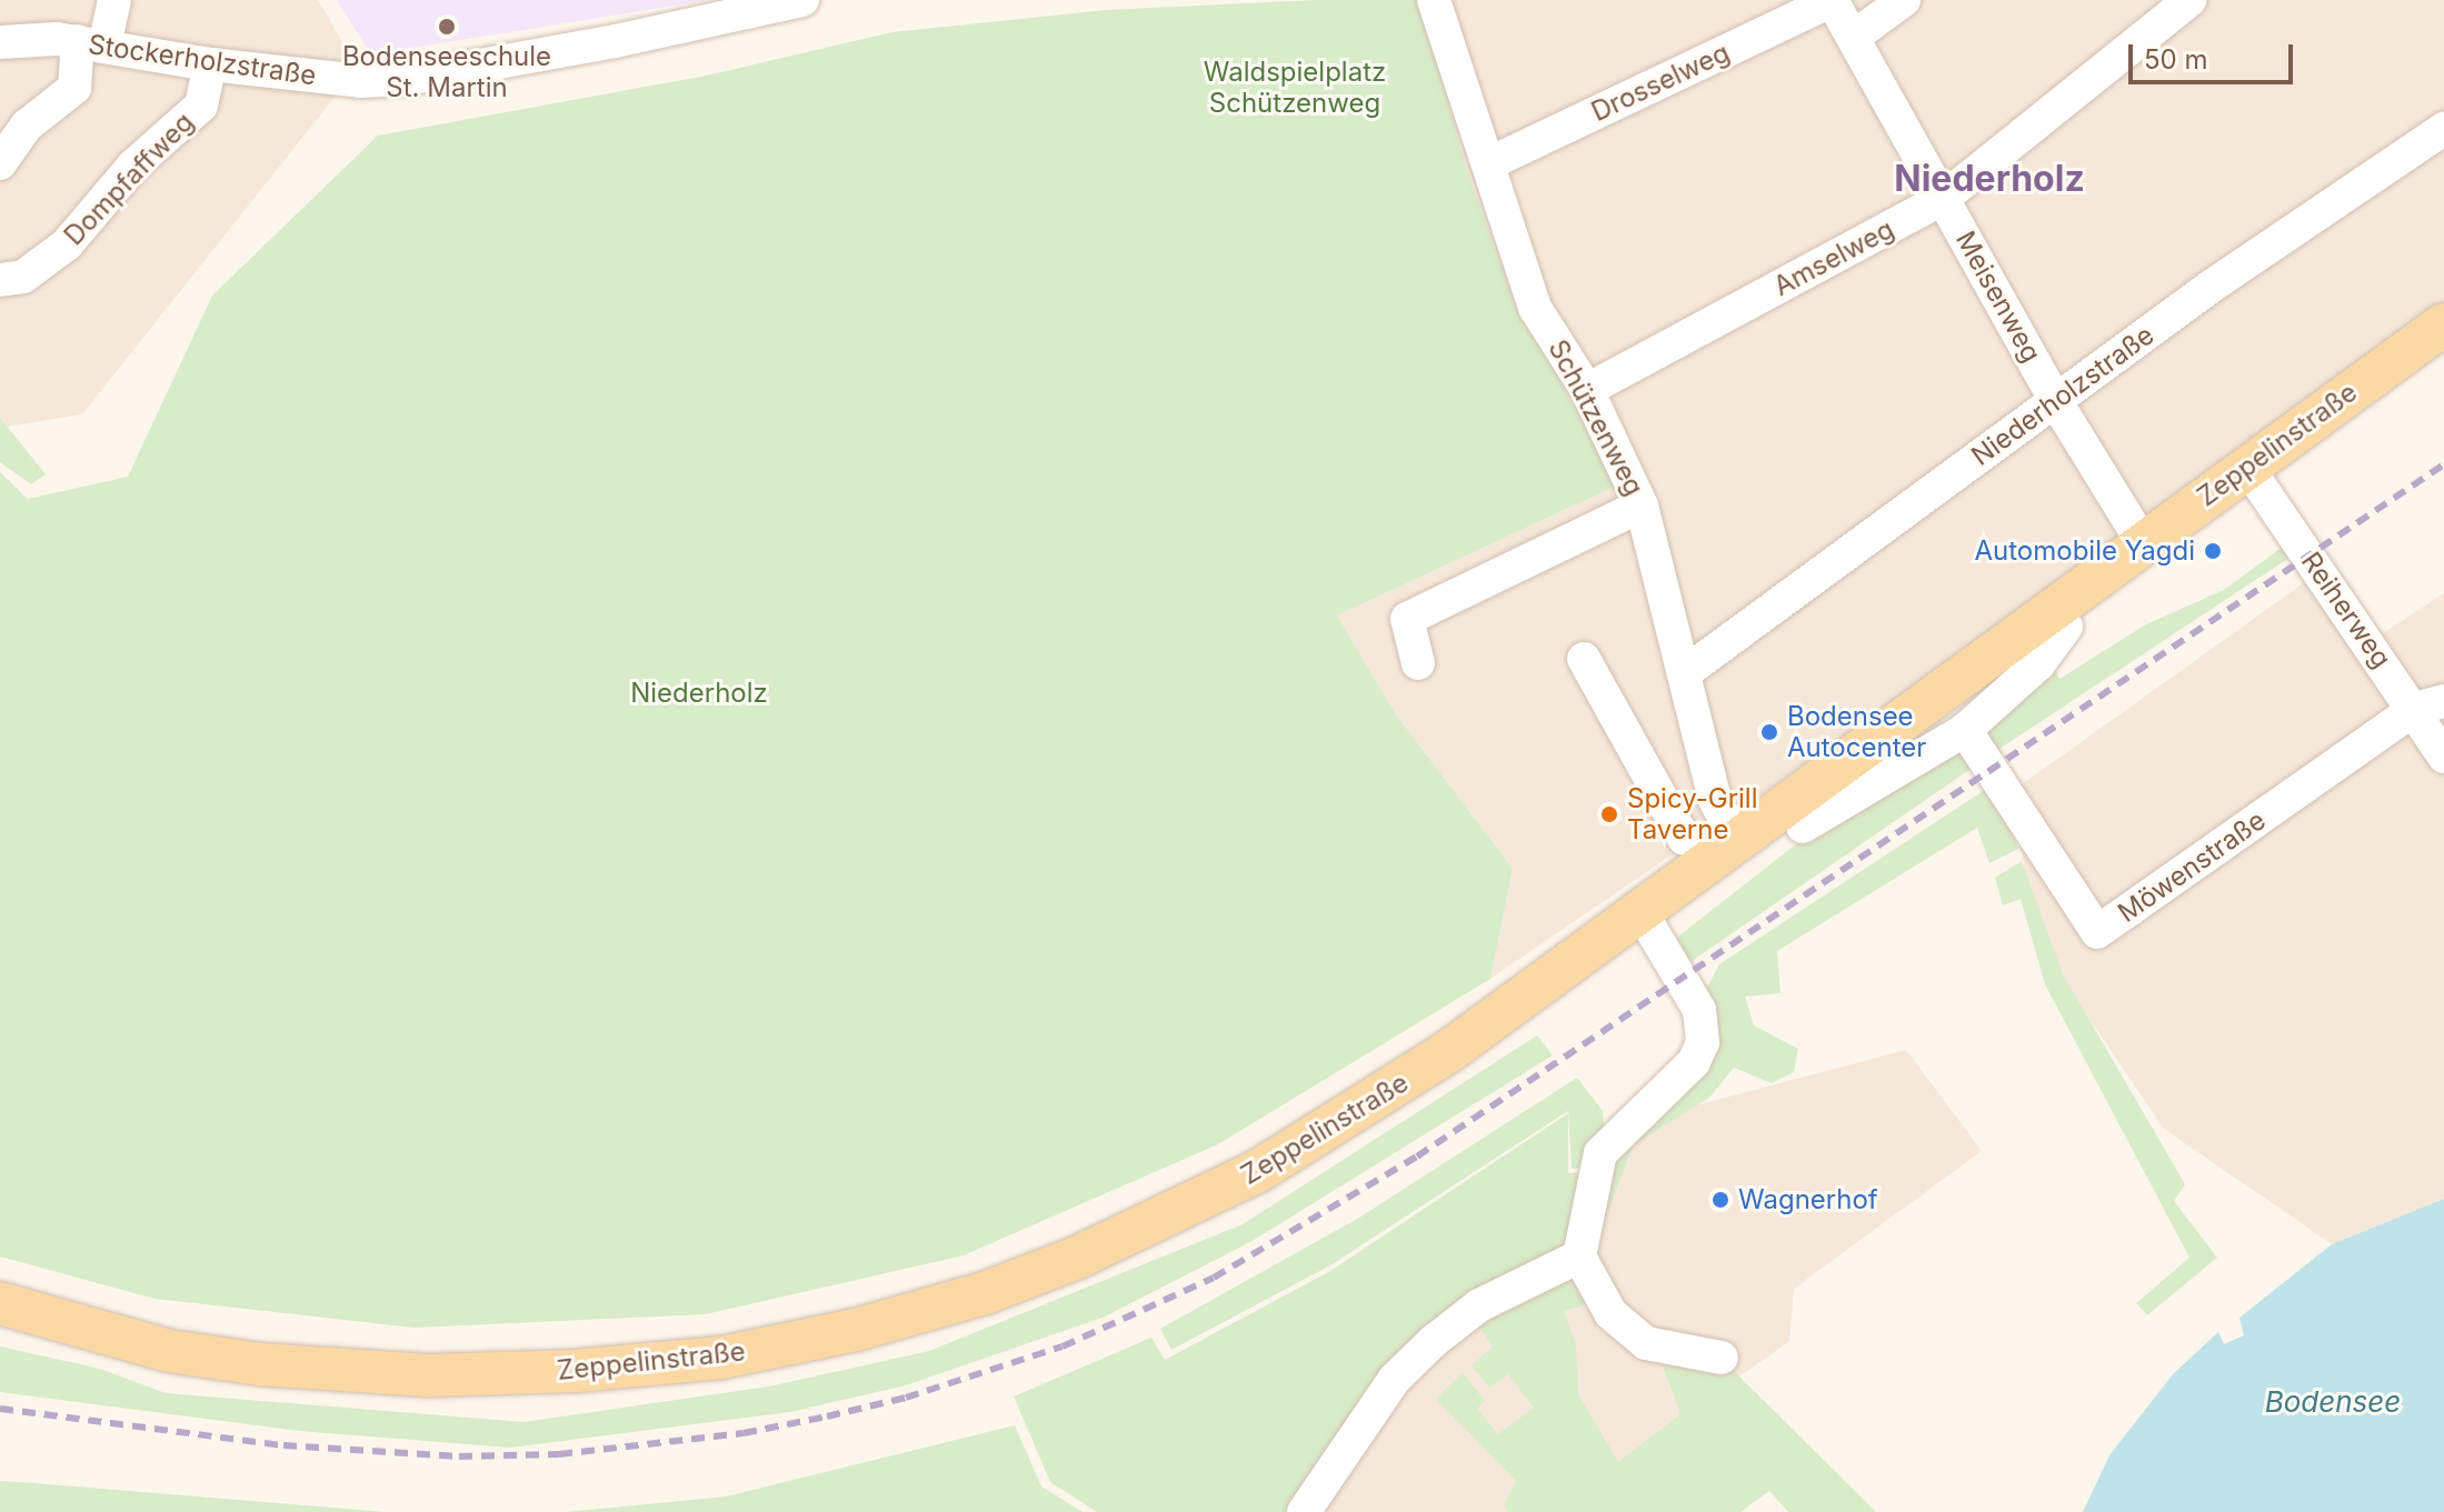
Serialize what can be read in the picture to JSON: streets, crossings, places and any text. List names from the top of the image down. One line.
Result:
{"streets":{"main road":["Zeppelinstraße"],"street":["Stockerholzstraße","Drosselweg","Dompfaffweg","Amselweg","Meisenweg","Niederholzstraße","Schützenweg","Reiherweg","Möwenstraße"]},"crossings":[["Stockerholzstraße","Dompfaffweg"],["Drosselweg","Meisenweg"],["Drosselweg","Schützenweg"],["Amselweg","Meisenweg"],["Amselweg","Schützenweg"],["Meisenweg","Niederholzstraße"],["Meisenweg","Zeppelinstraße"],["Niederholzstraße","Schützenweg"],["Schützenweg","Zeppelinstraße"],["Zeppelinstraße","Reiherweg"],["Reiherweg","Möwenstraße"]],"districts":["Niederholz"],"water":["Bodensee"],"parks":["Waldspielplatz Schützenweg","Niederholz"],"places":["Bodenseeschule St. Martin","Automobile Yagdi","Bodensee Autocenter","Spicy-Grill Taverne","Wagnerhof"],"scale_bar":"50 m"}
